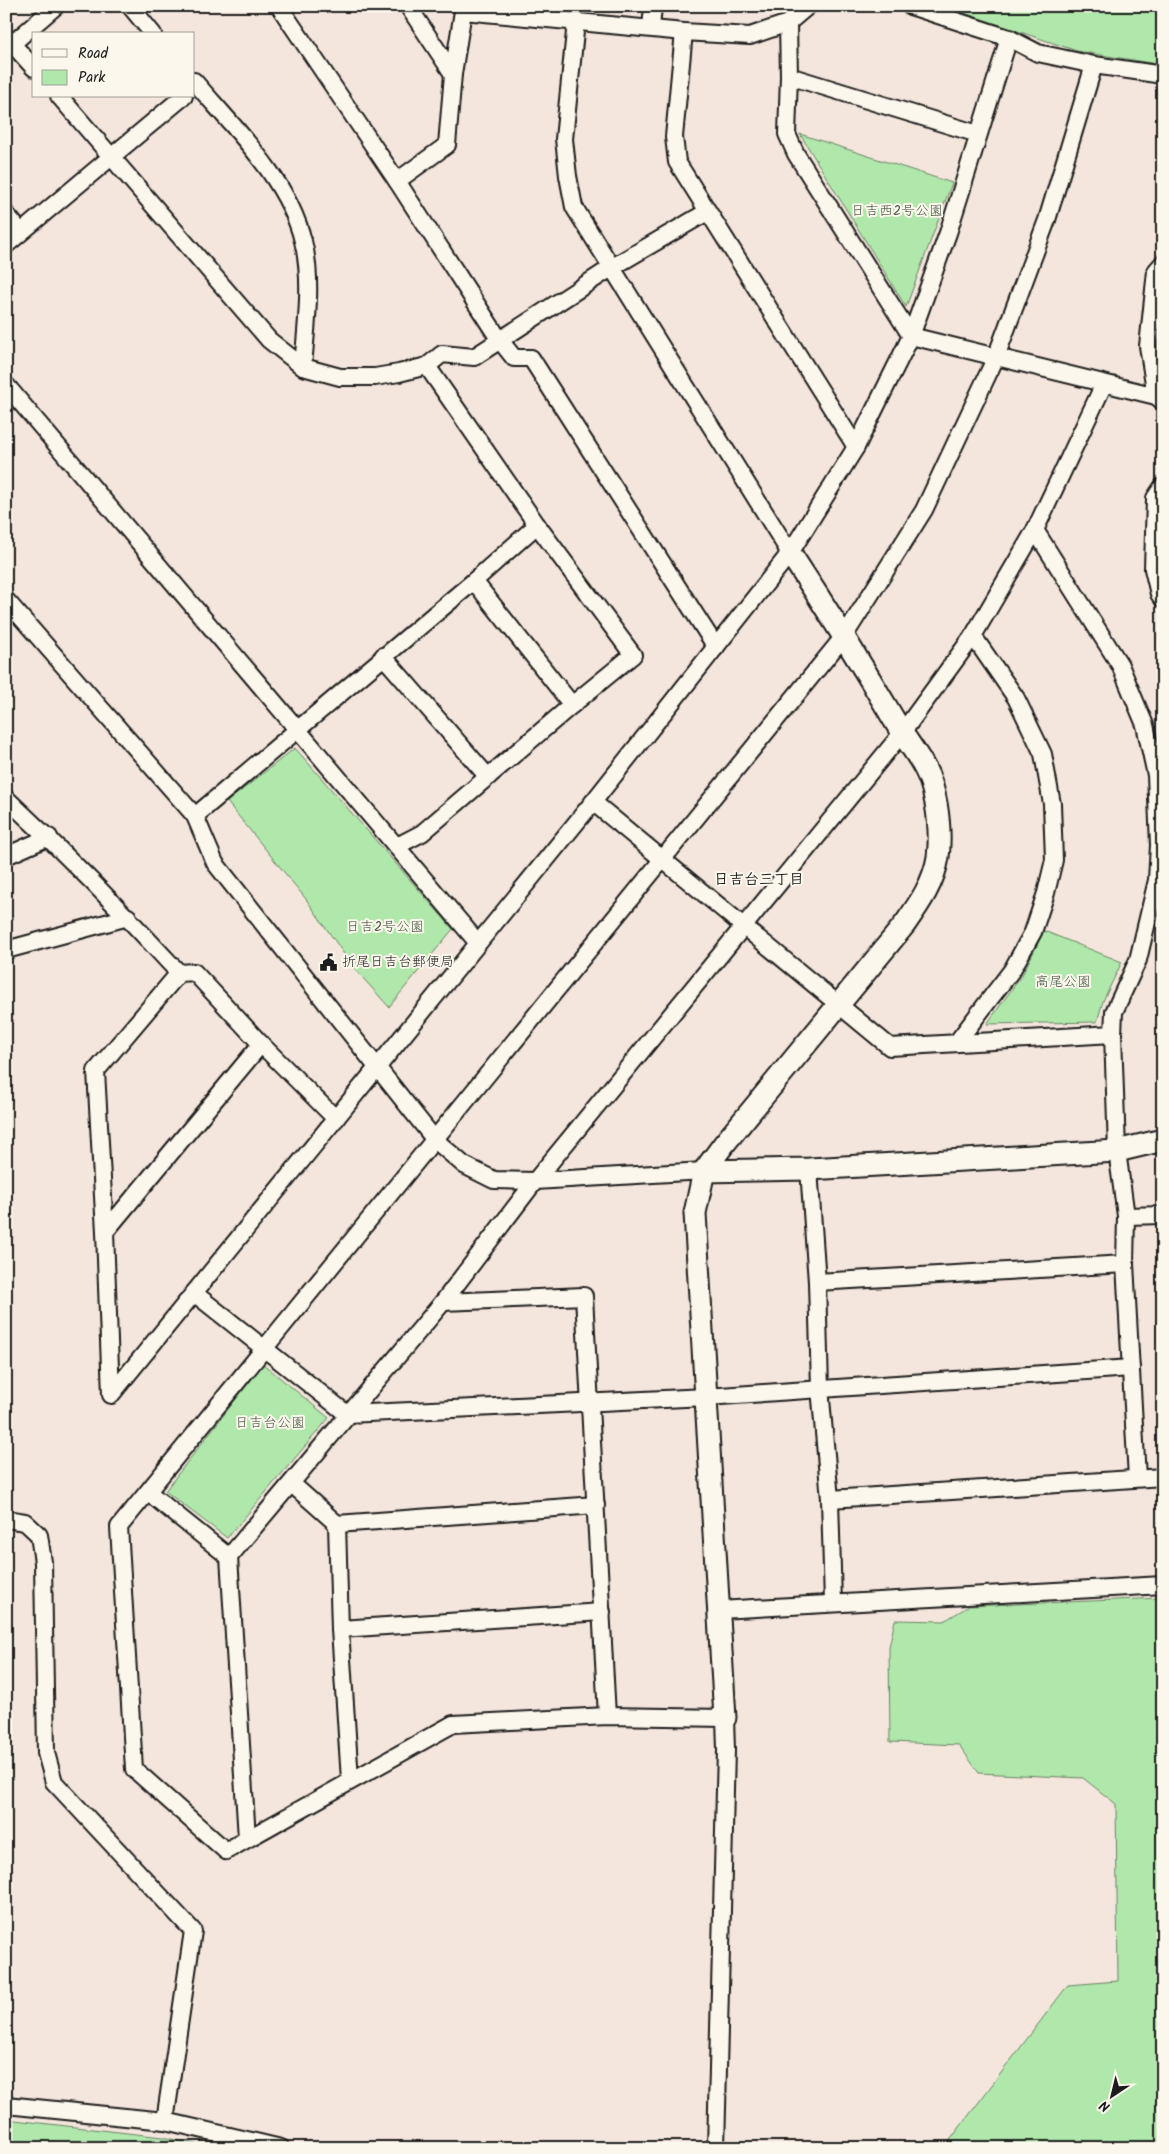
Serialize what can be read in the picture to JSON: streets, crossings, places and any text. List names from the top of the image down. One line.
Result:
{"districts":["日吉台三丁目"],"parks":["日吉西2号公園","日吉2号公園","高尾公園","日吉台公園"],"places":{"public building":["折尾日吉台郵便局"]},"legend":["Road","Park"],"north":"bottom left"}
